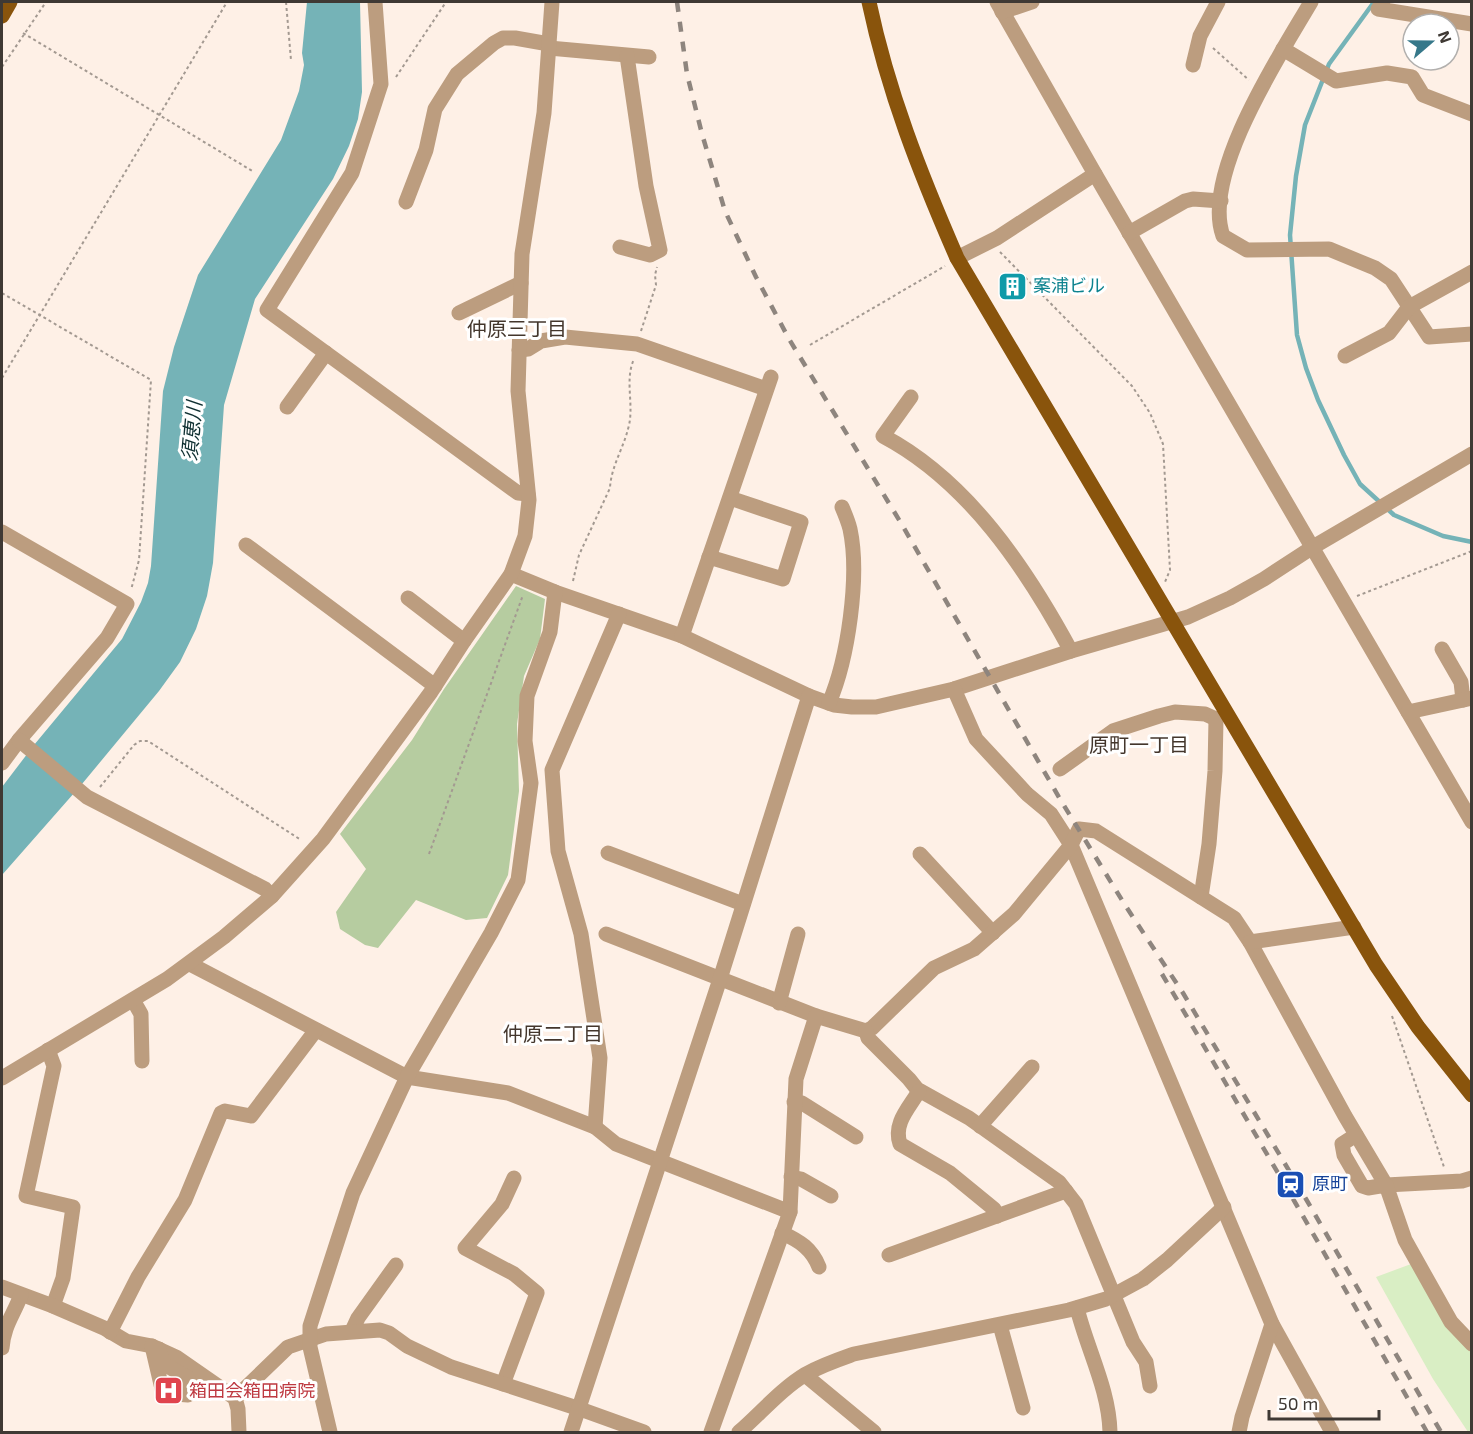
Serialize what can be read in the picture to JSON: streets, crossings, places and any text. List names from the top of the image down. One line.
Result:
{"districts":["仲原三丁目","原町一丁目","仲原二丁目"],"water":["須恵川"],"places":{"building":["案浦ビル"],"station":["原町"],"hospital":["箱田会箱田病院"]},"scale_bar":"50 m","north":"right"}
